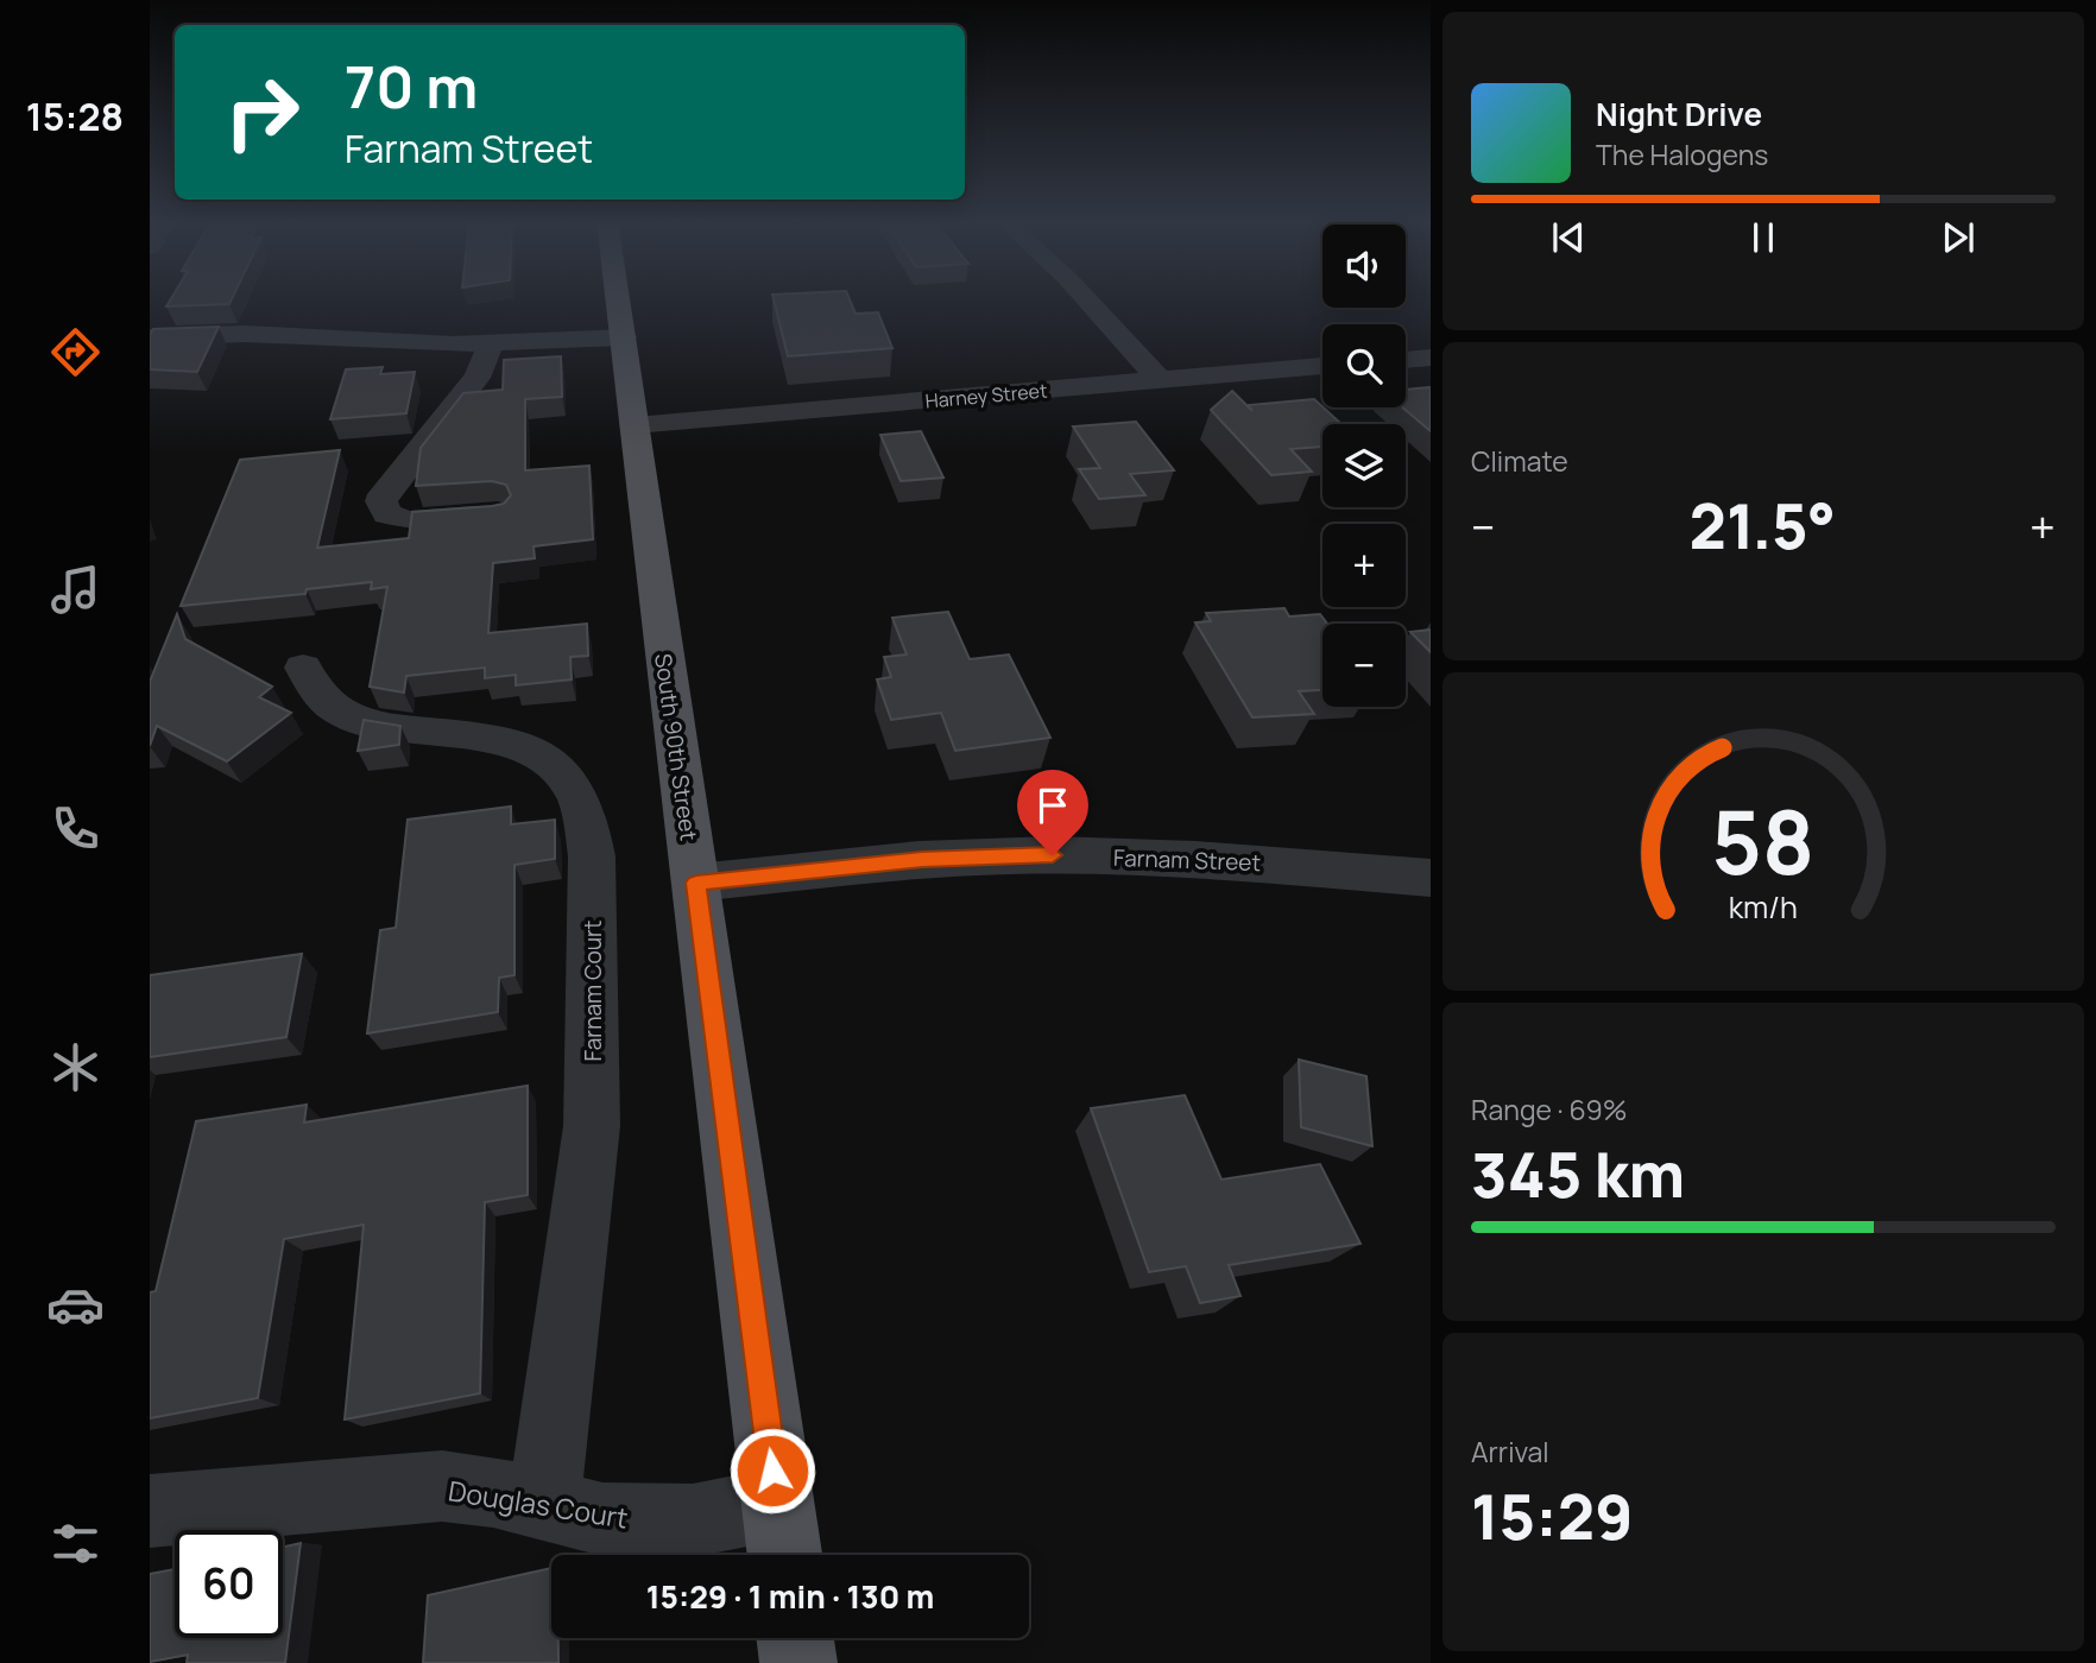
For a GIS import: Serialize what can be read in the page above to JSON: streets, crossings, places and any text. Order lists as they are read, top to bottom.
{
  "streets": {
    "main road": ["South 90th Street"],
    "street": [
      "Harney Street",
      "Farnam Street",
      "Farnam Court",
      "Douglas Court"
    ]
  },
  "crossings": [
    ["Harney Street", "South 90th Street"],
    ["South 90th Street", "Farnam Street"],
    ["South 90th Street", "Douglas Court"],
    ["Farnam Court", "Douglas Court"]
  ],
  "page": {
    "tabs": "15:28",
    "turn": ["70 m", "Farnam Street"],
    "song": ["Night Drive", "The Halogens"],
    "map_buttons": ["+", "−"],
    "tile": [
      "Climate",
      ["Range · 69%", "345 km"],
      ["Arrival", "15:29"]
    ],
    "heat": ["−", "21.5°", "+"],
    "limit": "60",
    "trip": "15:29 · 1 min · 130 m",
    "gauge": ["58", "km/h"]
  }
}
